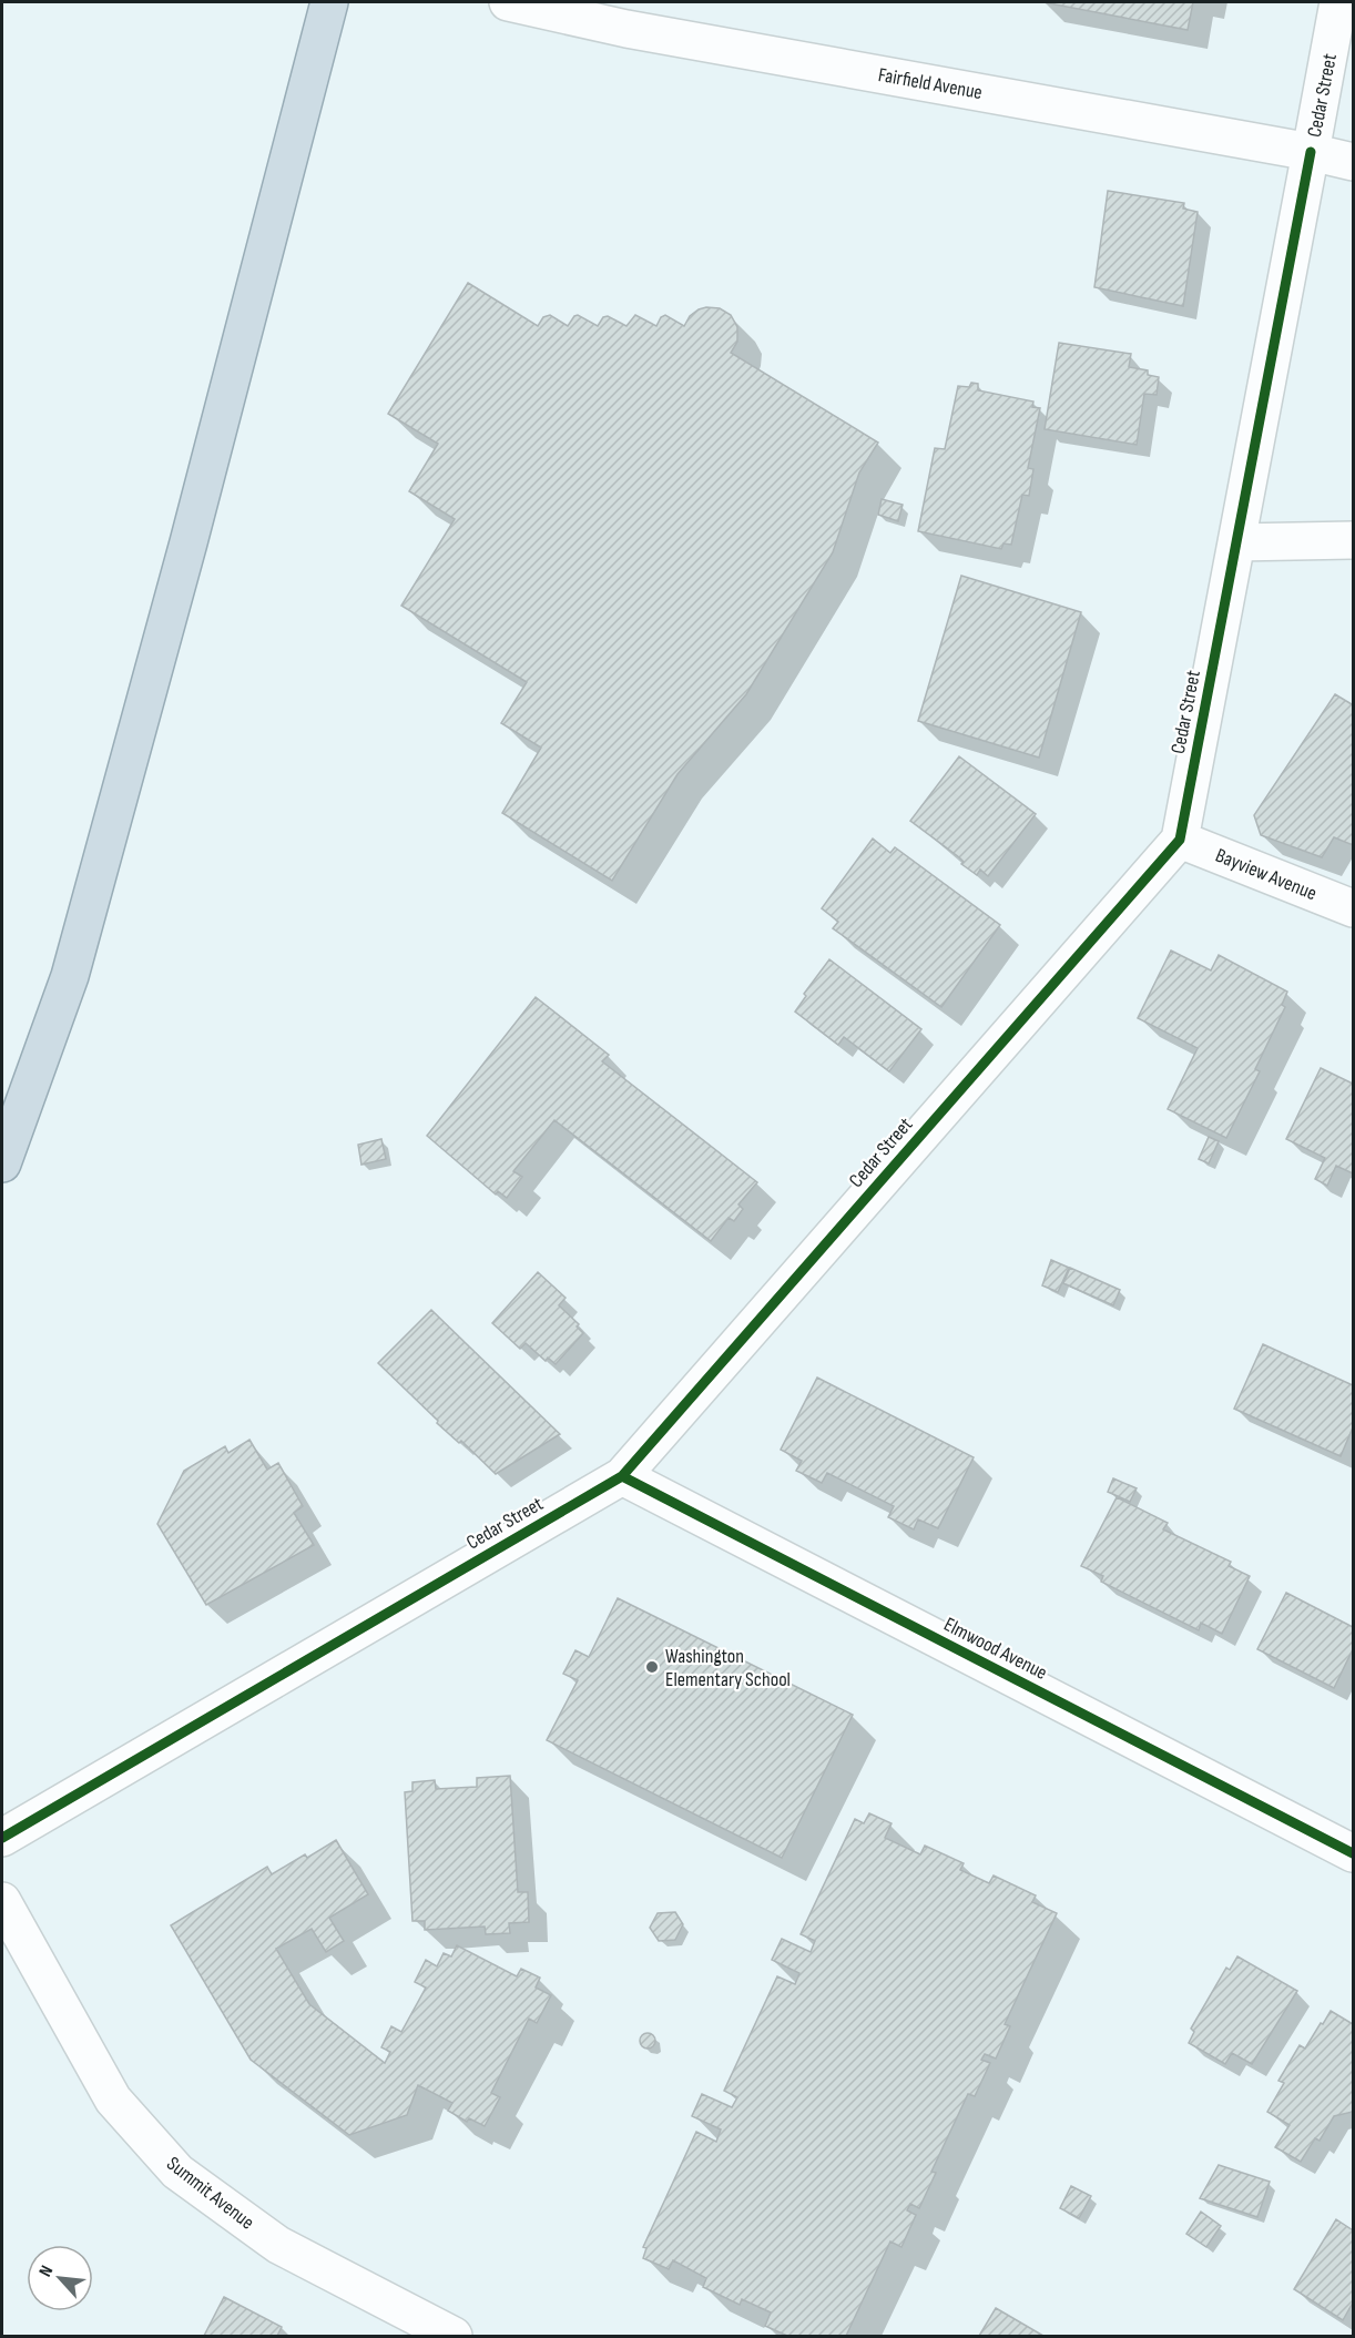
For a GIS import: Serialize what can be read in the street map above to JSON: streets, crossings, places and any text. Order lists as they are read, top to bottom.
{
  "streets": {
    "street": [
      "Fairfield Avenue",
      "Cedar Street",
      "Bayview Avenue",
      "Elmwood Avenue",
      "Summit Avenue"
    ]
  },
  "crossings": [
    ["Fairfield Avenue", "Cedar Street"],
    ["Cedar Street", "Bayview Avenue"],
    ["Cedar Street", "Elmwood Avenue"]
  ],
  "places": ["Washington Elementary School"],
  "north": "top left"
}
